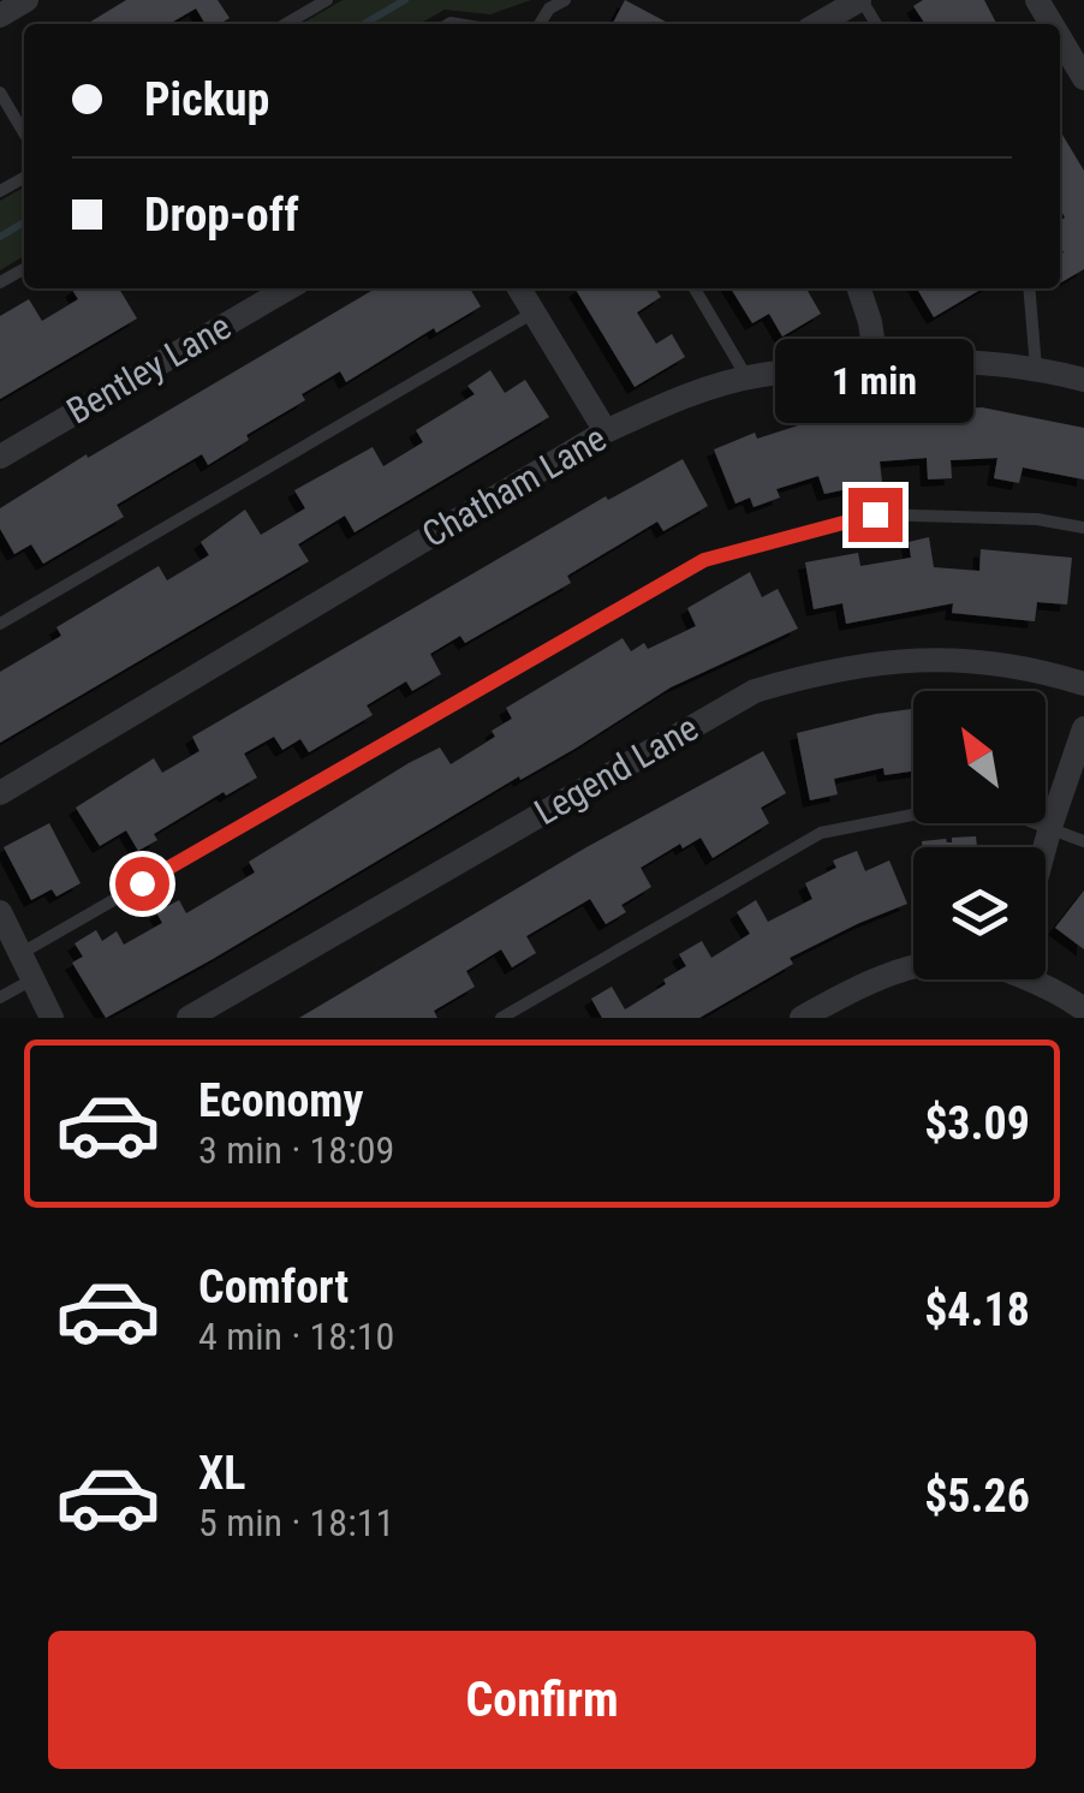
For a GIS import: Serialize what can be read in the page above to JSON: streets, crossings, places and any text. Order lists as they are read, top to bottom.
{
  "streets": {
    "street": ["Bentley Lane", "Chatham Lane", "Legend Lane"]
  },
  "north": "top left",
  "page": {
    "banner": ["Pickup", "Drop-off"],
    "bubble": "1 min",
    "list": [
      {
        "name": "Economy",
        "note": "3 min · 18:09",
        "value": "$3.09"
      },
      {
        "name": "Comfort",
        "note": "4 min · 18:10",
        "value": "$4.18"
      },
      {
        "name": "XL",
        "note": "5 min · 18:11",
        "value": "$5.26"
      }
    ],
    "buttons": "Confirm"
  }
}
